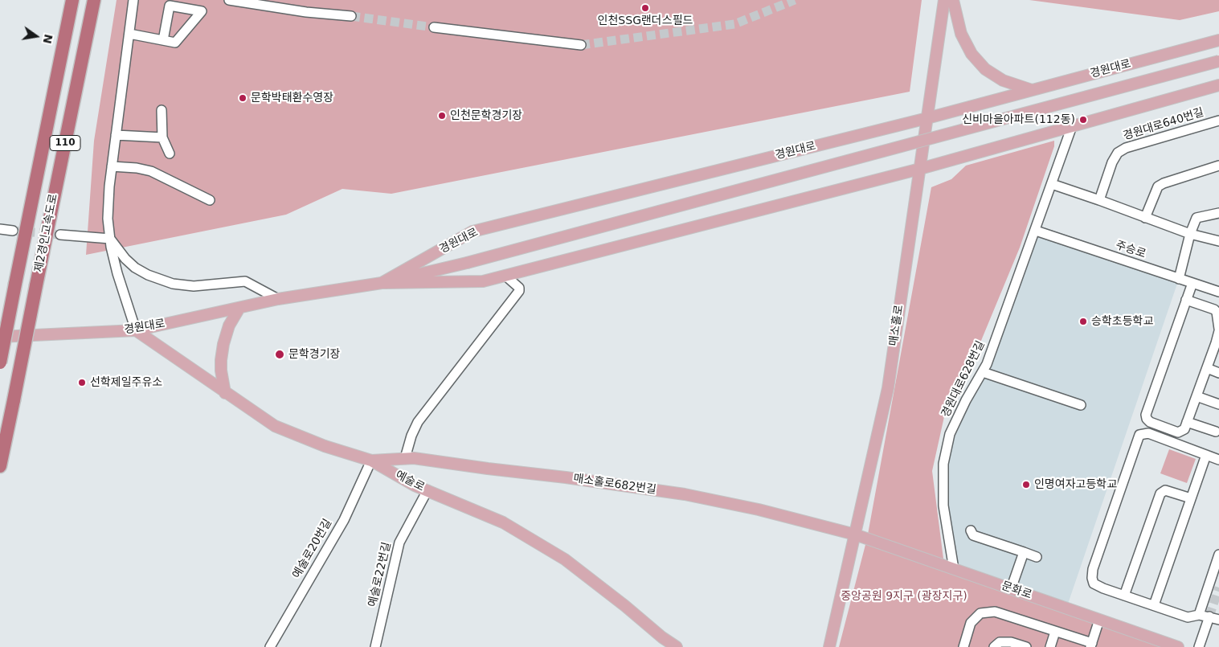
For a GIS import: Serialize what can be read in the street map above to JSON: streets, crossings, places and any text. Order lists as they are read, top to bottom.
{
  "streets": {
    "highway": ["110", "제2경인고속도로"],
    "main road": [
      "경원대로",
      "매소홀로",
      "예술로",
      "매소홀로682번길",
      "문화로"
    ],
    "street": [
      "경원대로640번길",
      "주승로",
      "경원대로628번길",
      "예술로20번길",
      "예술로22번길"
    ]
  },
  "crossings": [
    ["경원대로", "매소홀로"],
    ["경원대로", "경원대로628번길"],
    ["경원대로", "예술로"],
    ["주승로", "경원대로628번길"],
    ["매소홀로", "매소홀로682번길"],
    ["매소홀로", "문화로"],
    ["경원대로628번길", "문화로"],
    ["예술로", "매소홀로682번길"],
    ["예술로", "예술로20번길"],
    ["예술로", "예술로22번길"],
    ["매소홀로682번길", "예술로20번길"],
    ["매소홀로682번길", "문화로"]
  ],
  "parks": ["중앙공원 9지구 (광장지구)"],
  "places": [
    "인천SSG랜더스필드",
    "문학박태환수영장",
    "인천문학경기장",
    "신비마을아파트(112동)",
    "승학초등학교",
    "문학경기장",
    "선학제일주유소",
    "인명여자고등학교"
  ],
  "north": "right"
}
